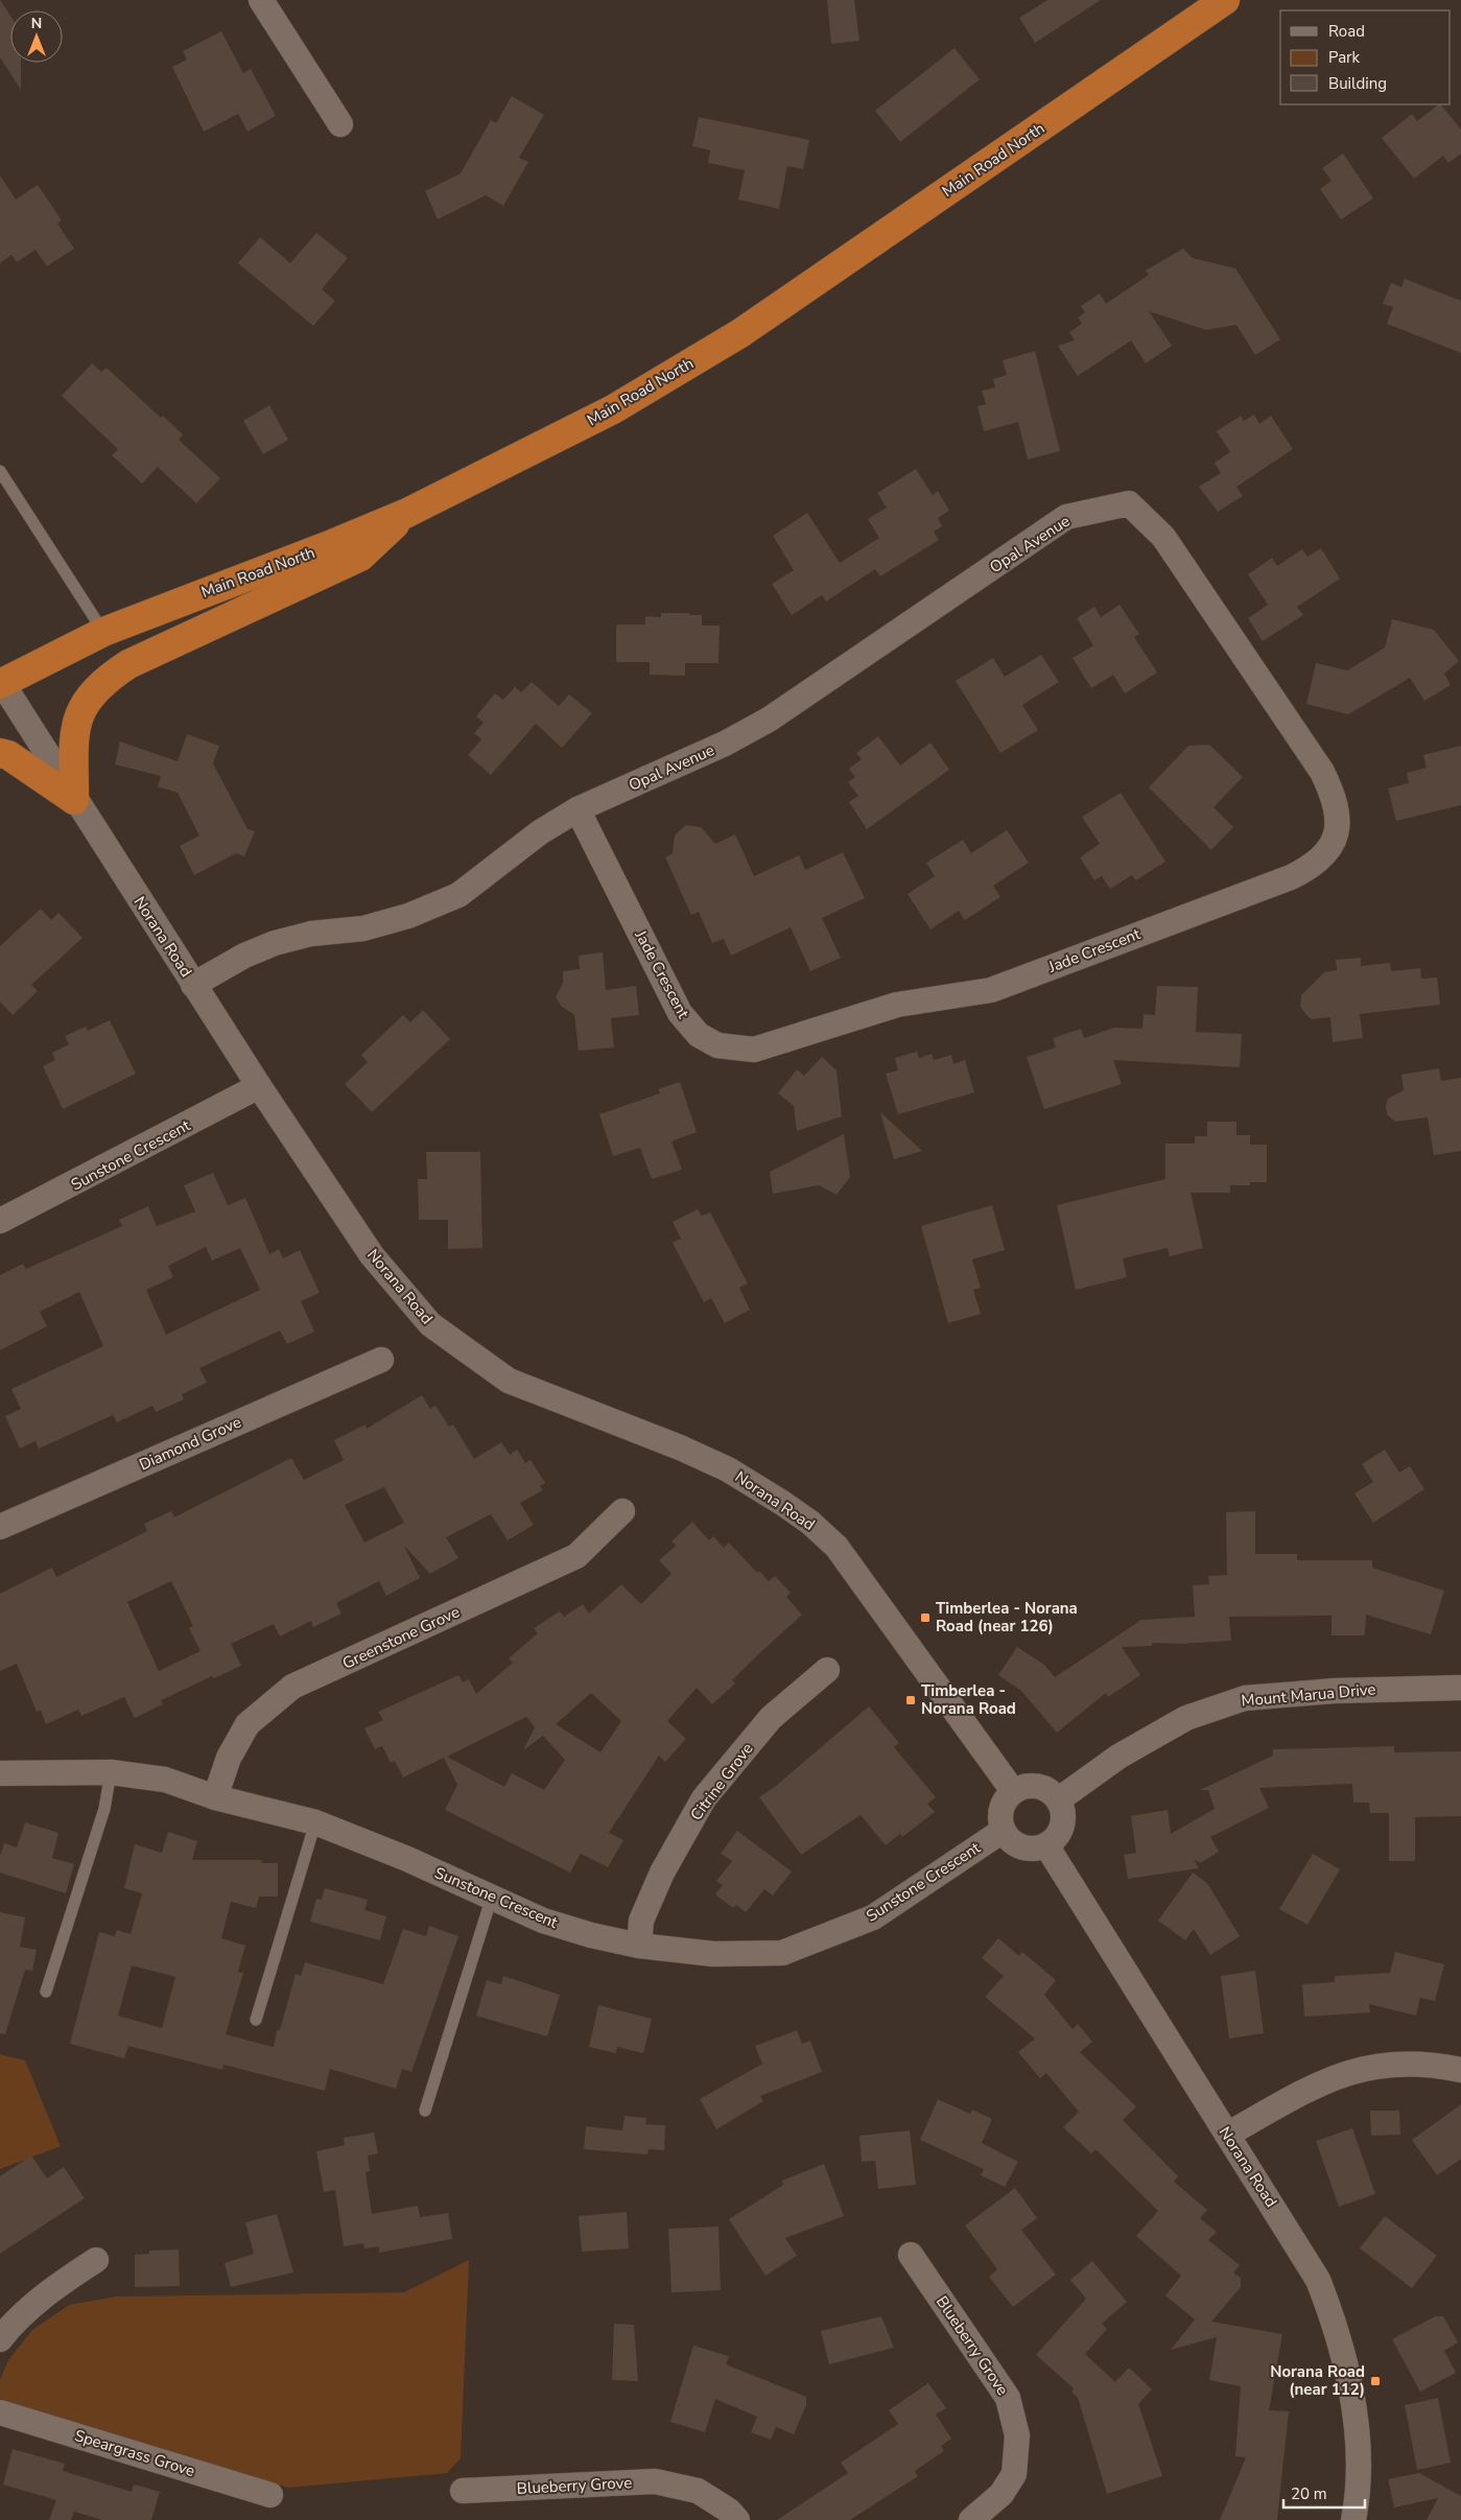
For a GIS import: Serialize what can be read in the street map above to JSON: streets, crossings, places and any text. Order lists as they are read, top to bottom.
{
  "streets": {
    "highway": ["Main Road North"],
    "street": [
      "Opal Avenue",
      "Norana Road",
      "Jade Crescent",
      "Sunstone Crescent",
      "Diamond Grove",
      "Greenstone Grove",
      "Mount Marua Drive",
      "Citrine Grove",
      "Blueberry Grove",
      "Speargrass Grove"
    ]
  },
  "crossings": [
    ["Main Road North", "Norana Road"],
    ["Opal Avenue", "Norana Road"],
    ["Opal Avenue", "Jade Crescent"],
    ["Norana Road", "Sunstone Crescent"],
    ["Norana Road", "Mount Marua Drive"],
    ["Sunstone Crescent", "Greenstone Grove"],
    ["Sunstone Crescent", "Mount Marua Drive"],
    ["Sunstone Crescent", "Citrine Grove"]
  ],
  "places": {
    "transit": ["Timberlea - Norana Road (near 126)", "Timberlea - Norana Road", "Norana Road (near 112)"]
  },
  "legend": ["Road", "Park", "Building"],
  "scale_bar": "20 m",
  "north": "top"
}
